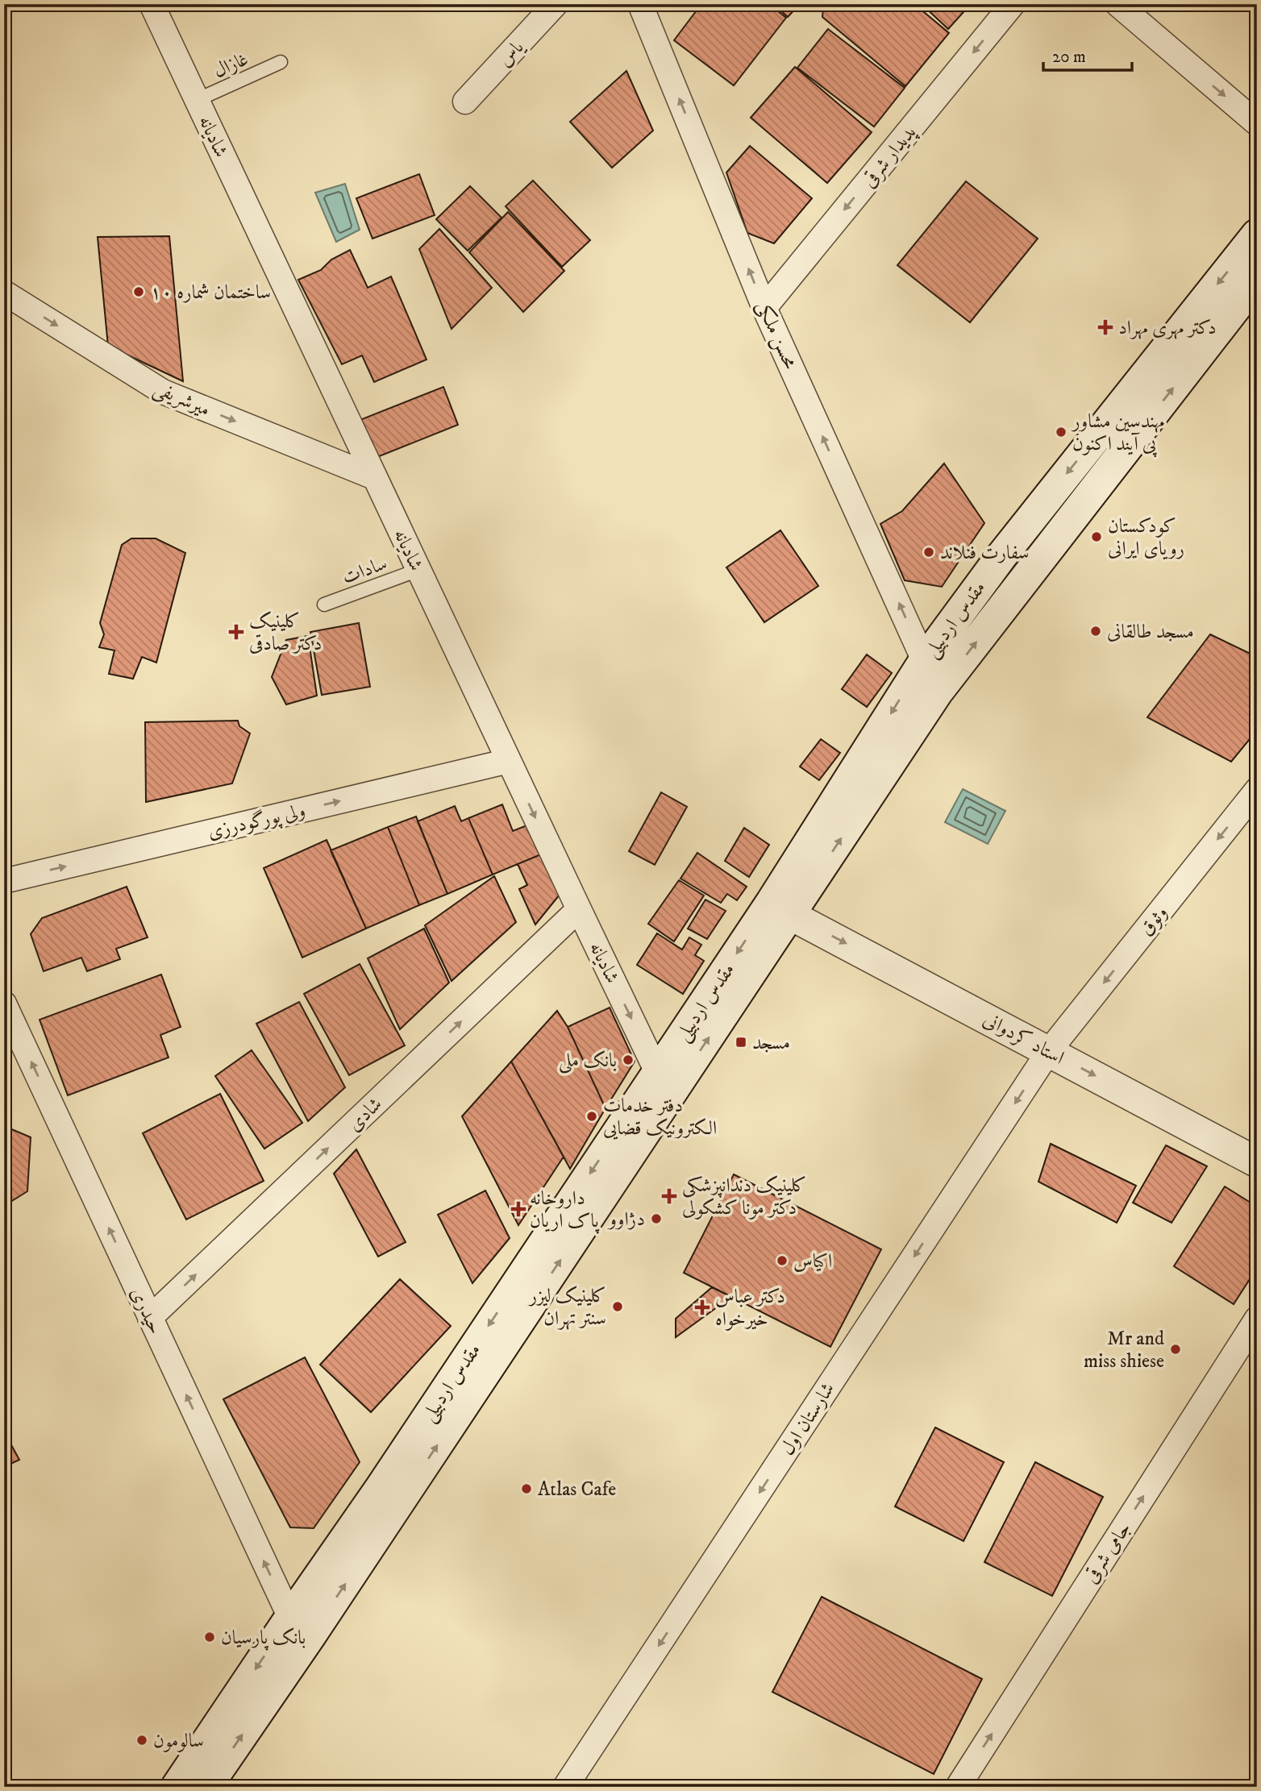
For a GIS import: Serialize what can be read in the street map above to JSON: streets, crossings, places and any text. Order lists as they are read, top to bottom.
{
  "streets": {
    "main road": ["مقدس اردبیلی"],
    "street": [
      "یاس",
      "شادیانه",
      "پدیدار شرقی",
      "محسن ملکی",
      "میرشریفی",
      "ولی پورگودرزی",
      "وثوق",
      "استاد کردوانی",
      "شادی",
      "حیدری",
      "شارستان اول",
      "جامی شرقی"
    ],
    "lane": ["غازال", "سادات"]
  },
  "crossings": [
    ["غازال", "شادیانه"],
    ["شادیانه", "میرشریفی"],
    ["شادیانه", "سادات"],
    ["شادیانه", "مقدس اردبیلی"],
    ["شادیانه", "ولی پورگودرزی"],
    ["شادیانه", "شادی"],
    ["پدیدار شرقی", "محسن ملکی"],
    ["محسن ملکی", "مقدس اردبیلی"],
    ["مقدس اردبیلی", "استاد کردوانی"],
    ["مقدس اردبیلی", "حیدری"],
    ["وثوق", "استاد کردوانی"],
    ["وثوق", "شارستان اول"],
    ["استاد کردوانی", "شارستان اول"],
    ["شادی", "حیدری"]
  ],
  "one_way": [
    "پدیدار شرقی",
    "محسن ملکی",
    "میرشریفی",
    "ولی پورگودرزی",
    "وثوق",
    "استاد کردوانی",
    "شادی",
    "حیدری",
    "شارستان اول",
    "جامی شرقی"
  ],
  "places": {
    "other": [
      "ساختمان شماره ۱۰",
      "مهندسین مشاور پی آیند اکنون",
      "کودکستان رویای ایرانی",
      "سفارت فنلاند",
      "مسجد طالقانی",
      "بانک ملی",
      "دفتر خدمات الکترونیک قضایی",
      "دژاوو",
      "اکیاس",
      "کلینیک لیزر سنتر تهران",
      "Mr and miss shiese",
      "Atlas Cafe",
      "بانک پارسیان",
      "سالومون"
    ],
    "health": [
      "دکتر مهری مهراد",
      "کلینیک دکتر صادقی",
      "کلینیک دندانپزشکی دکتر مونا کشکولی",
      "داروخانه پاک اریان",
      "دکتر عباس خیرخواه"
    ],
    "transit": ["مسجد"]
  },
  "scale_bar": "20 m"
}
